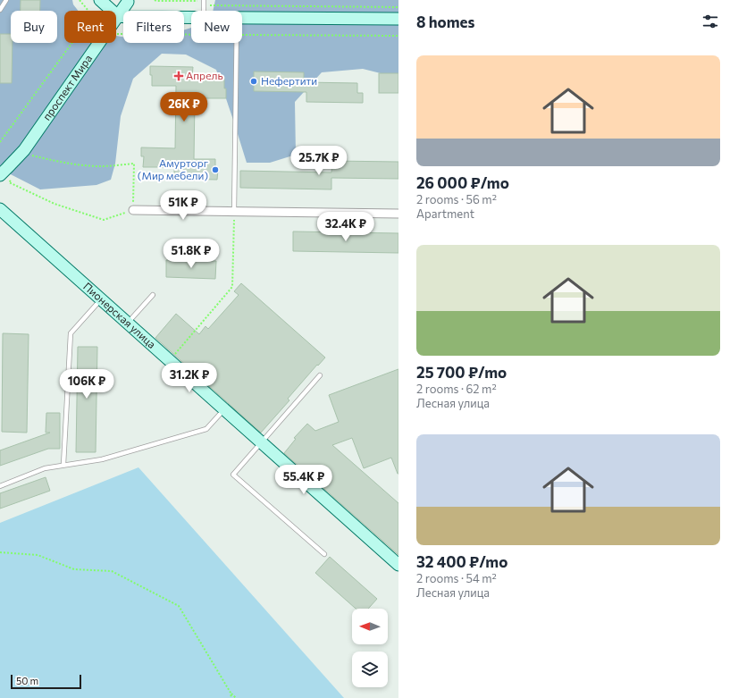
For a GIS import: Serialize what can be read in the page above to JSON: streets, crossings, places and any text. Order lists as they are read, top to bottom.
{
  "streets": {
    "street": ["проспект Мира", "Пионерская улица"]
  },
  "places": {
    "health": ["Апрель"],
    "other": ["Нефертити", "Амурторг (Мир мебели)"]
  },
  "scale_bar": "50 m",
  "north": "left",
  "page": {
    "heading": "8 homes",
    "chip": [
      "Buy",
      "Rent",
      "Filters",
      "New"
    ],
    "list": [
      {
        "name": "26 000 ₽/mo",
        "note": "2 rooms · 56 m² · Apartment"
      },
      {
        "name": "25 700 ₽/mo",
        "note": "2 rooms · 62 m² · Лесная улица"
      },
      {
        "name": "32 400 ₽/mo",
        "note": "2 rooms · 54 m² · Лесная улица"
      }
    ],
    "price": [
      "26K ₽",
      "25.7K ₽",
      "51K ₽",
      "32.4K ₽",
      "51.8K ₽",
      "31.2K ₽",
      "106K ₽",
      "55.4K ₽"
    ],
    "scale": "50 m"
  }
}
